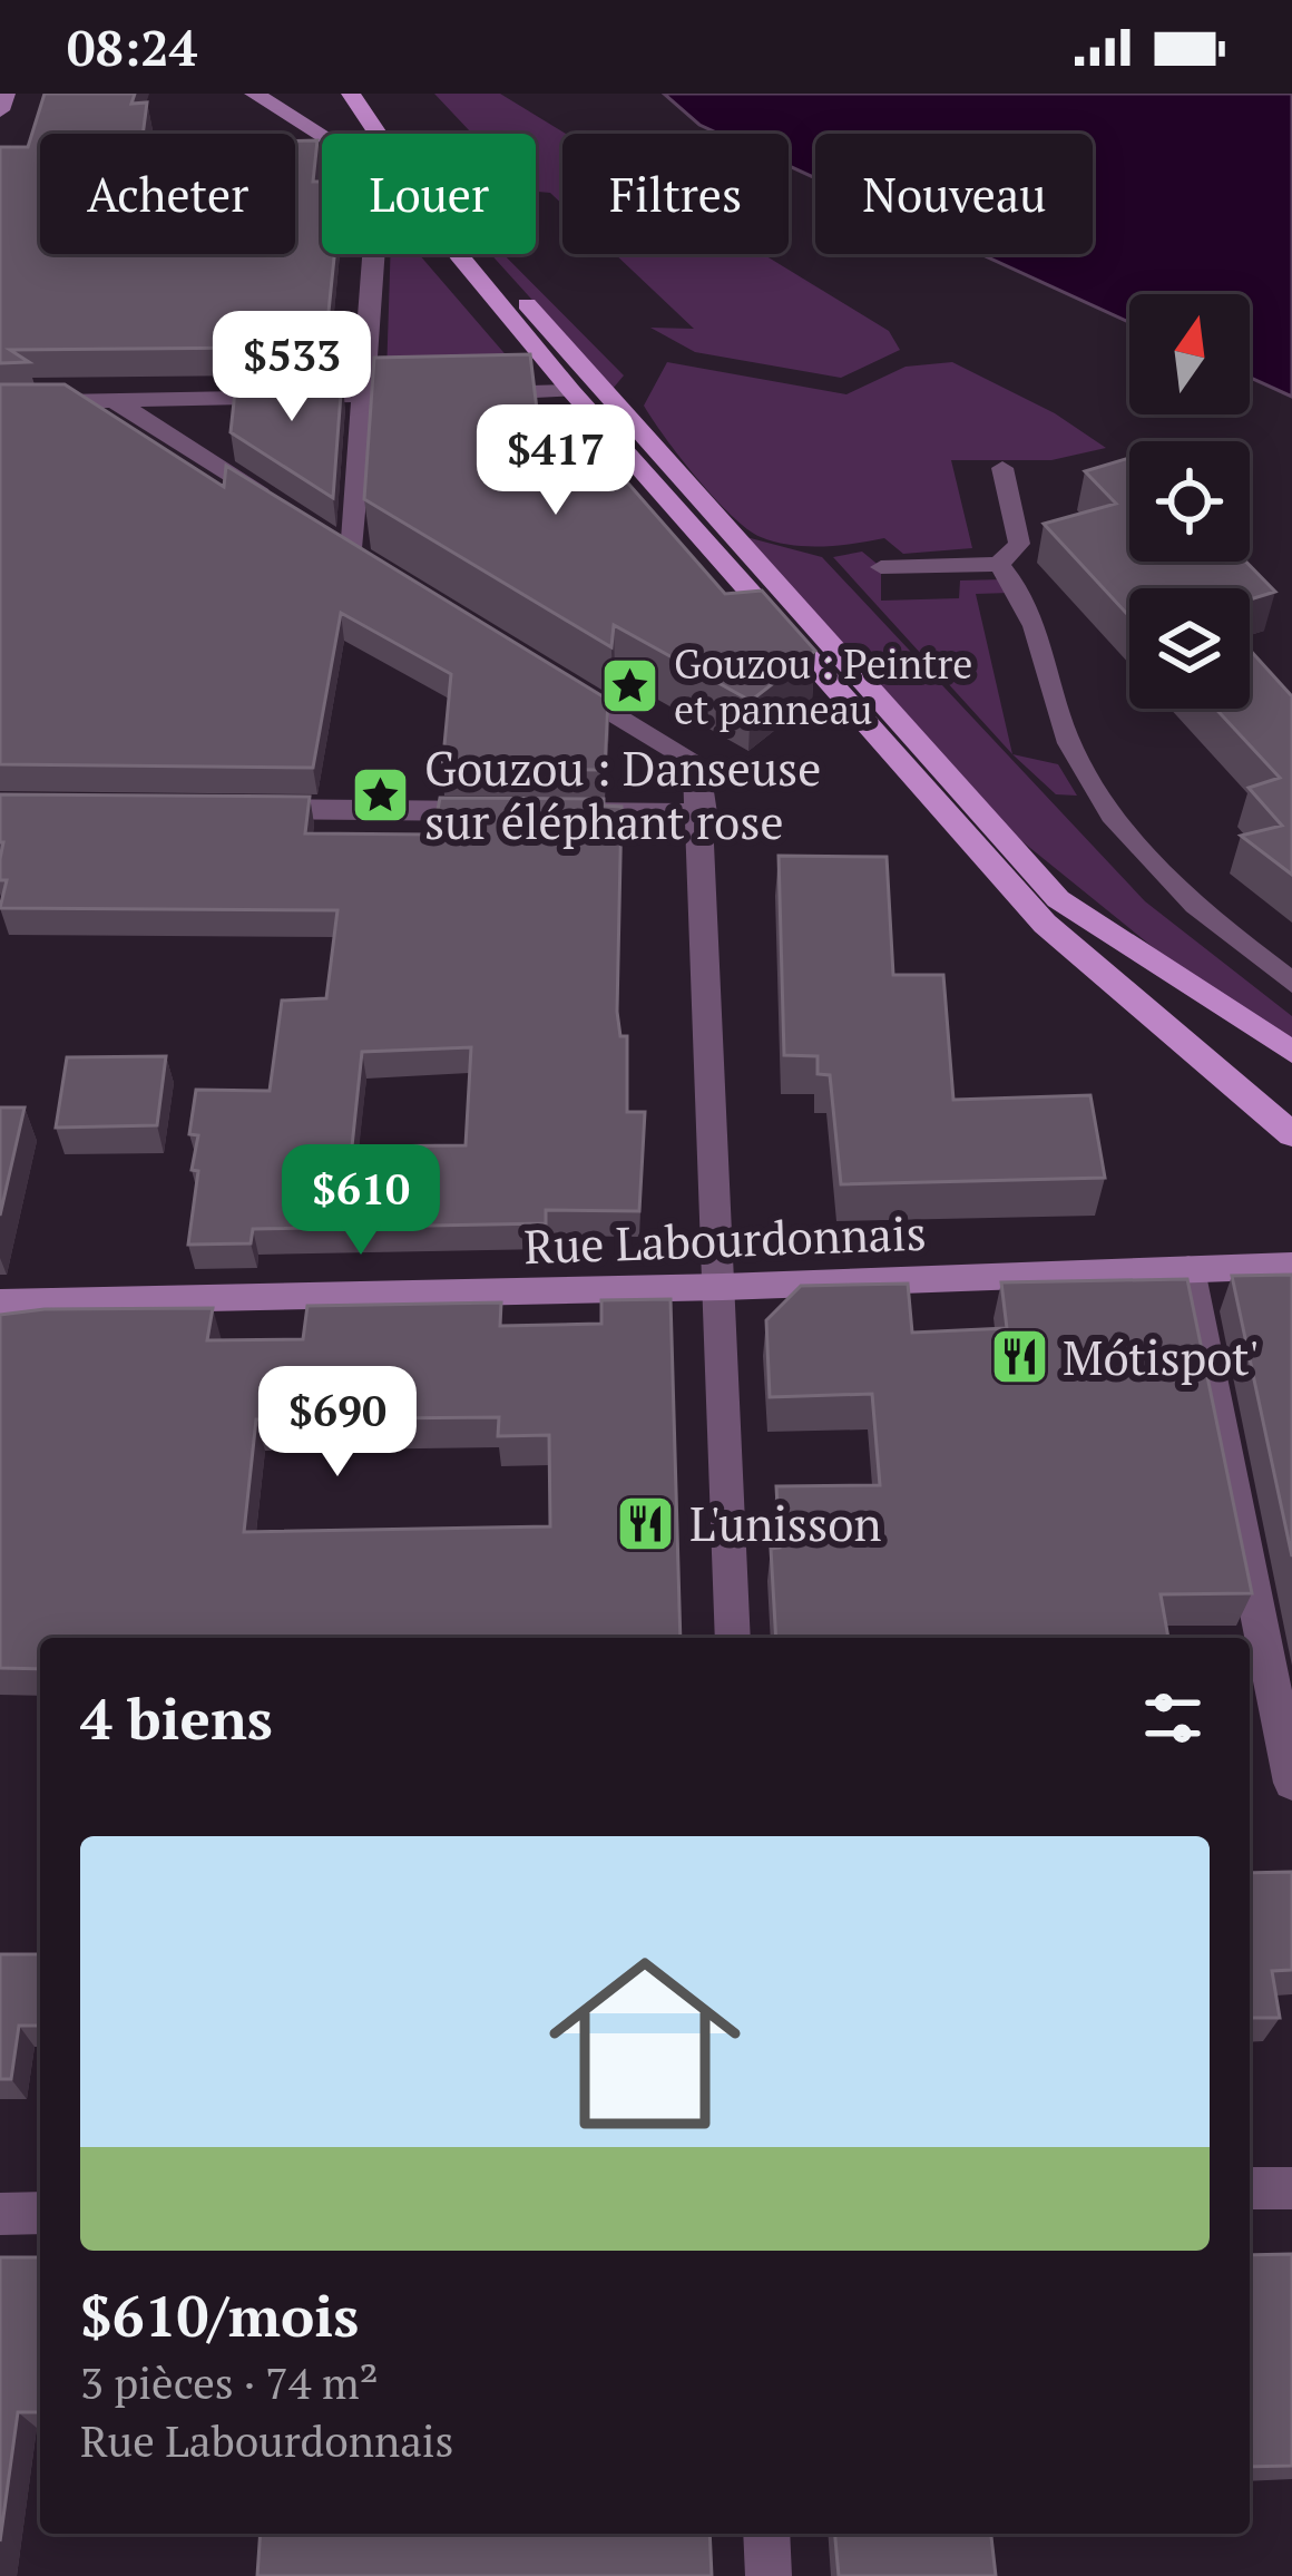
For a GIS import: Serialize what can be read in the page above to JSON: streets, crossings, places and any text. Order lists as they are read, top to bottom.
{
  "streets": {
    "street": ["Rue Labourdonnais"]
  },
  "places": {
    "place": ["Gouzou : Peintre et panneau", "Gouzou : Danseuse sur éléphant rose"],
    "restaurant": ["Mótispot'", "L'unisson"]
  },
  "north": "top",
  "page": {
    "status": "08:24",
    "chip": [
      "Acheter",
      "Louer",
      "Filtres",
      "Nouveau"
    ],
    "price": [
      "$533",
      "$417",
      "$610",
      "$690"
    ],
    "heading": "4 biens",
    "list": [
      {
        "name": "$610/mois",
        "note": "3 pièces · 74 m² · Rue Labourdonnais"
      }
    ]
  }
}
